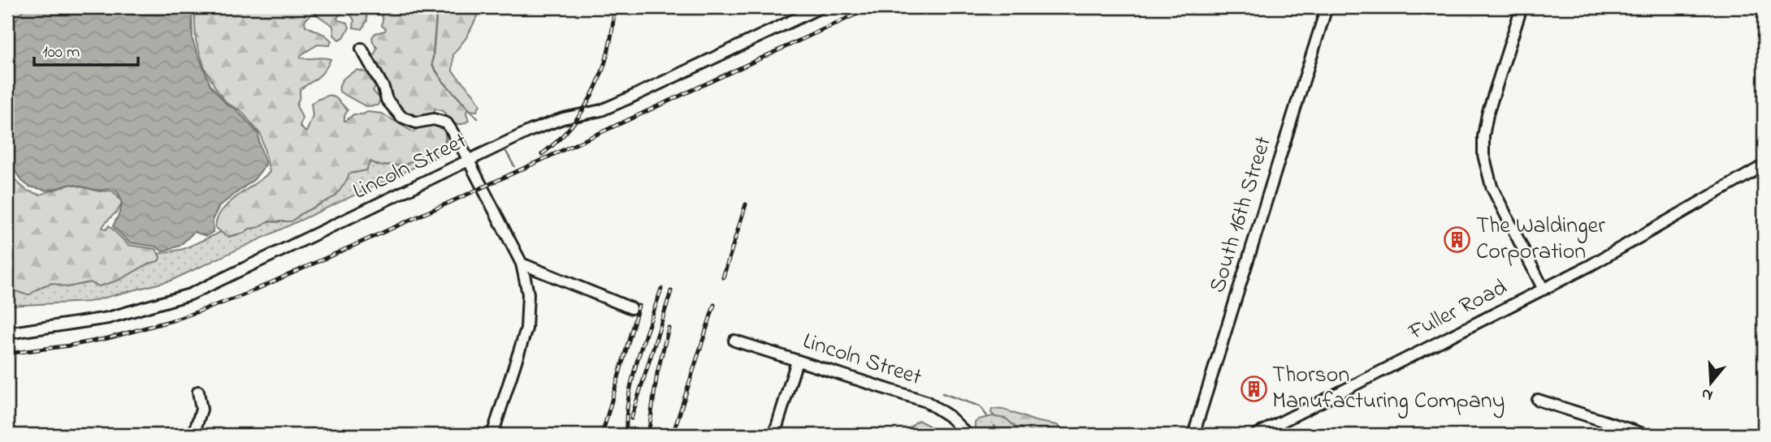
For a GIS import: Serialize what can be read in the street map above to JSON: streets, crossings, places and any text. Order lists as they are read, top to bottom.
{
  "streets": {
    "street": ["Lincoln Street", "South 16th Street", "Fuller Road"]
  },
  "places": {
    "building": ["The Waldinger Corporation", "Thorson Manufacturing Company"]
  },
  "scale_bar": "100 m",
  "north": "bottom"
}
